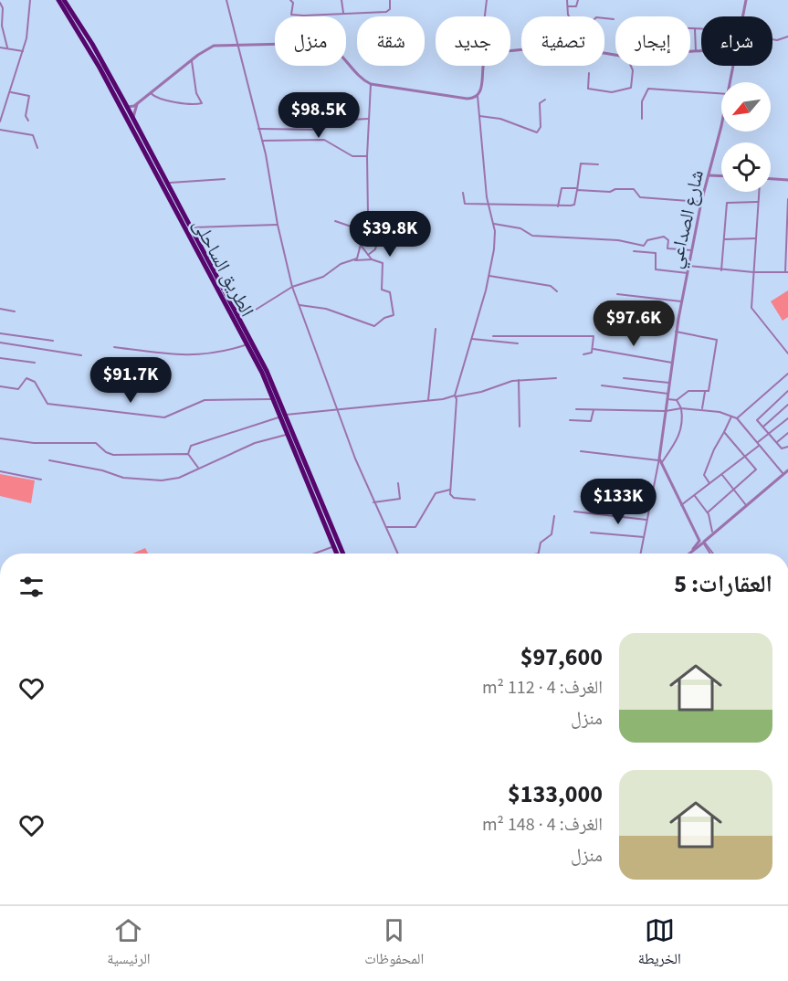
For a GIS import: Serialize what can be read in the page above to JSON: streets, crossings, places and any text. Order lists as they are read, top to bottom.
{
  "streets": {
    "highway": ["الطريق الساحلى"],
    "street": ["شارع الصداعي"]
  },
  "north": "bottom left",
  "page": {
    "chip": [
      "شراء",
      "إيجار",
      "تصفية",
      "جديد",
      "شقة",
      "منزل"
    ],
    "price": [
      "$98.5K",
      "$39.8K",
      "$97.6K",
      "$91.7K",
      "$133K"
    ],
    "heading": "العقارات: 5",
    "list": [
      {
        "name": "$97,600",
        "note": "الغرف: 4 · 112 m² · منزل"
      },
      {
        "name": "$133,000",
        "note": "الغرف: 4 · 148 m² · منزل"
      }
    ],
    "tabs": ["الخريطة", "المحفوظات", "الرئيسية"]
  }
}
